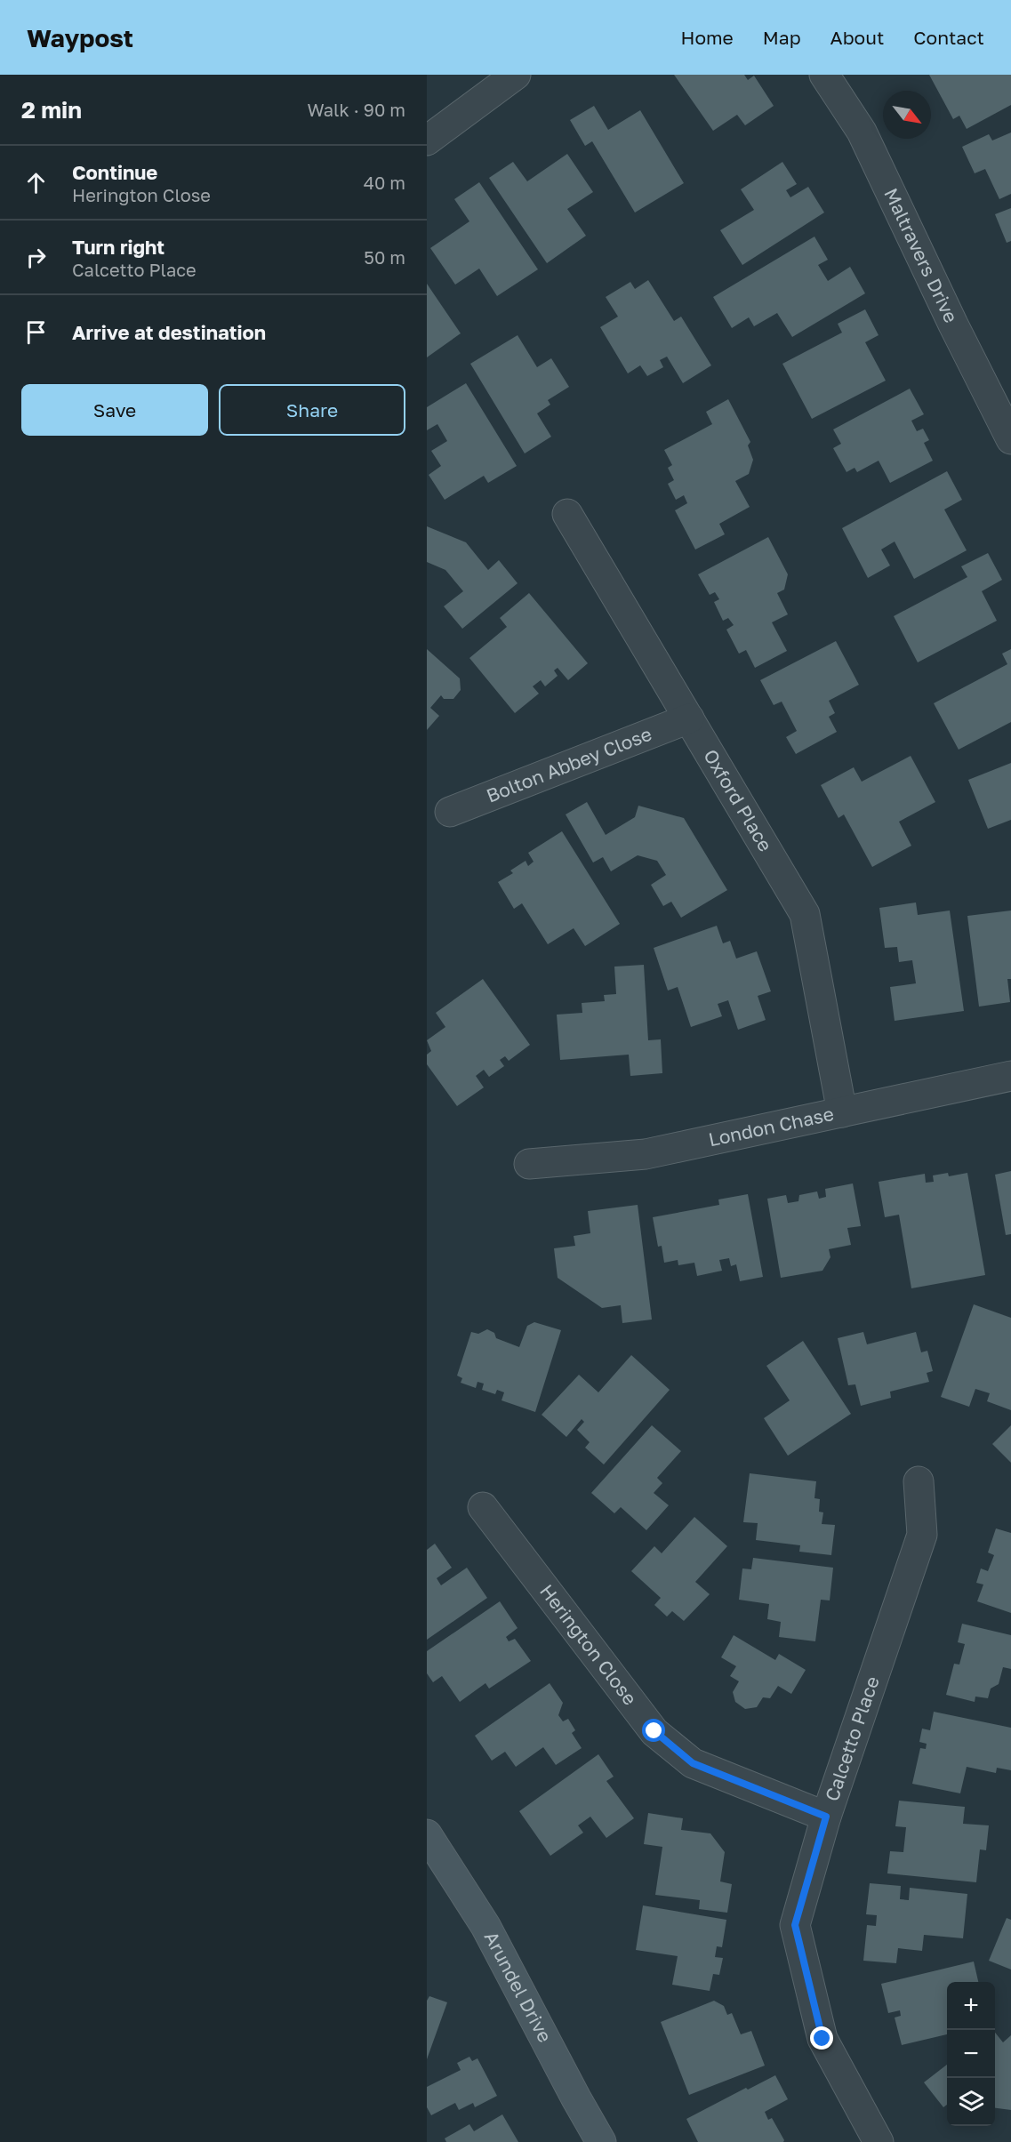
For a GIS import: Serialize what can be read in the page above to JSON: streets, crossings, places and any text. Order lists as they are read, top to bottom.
{
  "streets": {
    "main road": ["Arundel Drive"],
    "street": [
      "Maltravers Drive",
      "Bolton Abbey Close",
      "Oxford Place",
      "London Chase",
      "Herington Close",
      "Calcetto Place"
    ]
  },
  "crossings": [
    ["Bolton Abbey Close", "Oxford Place"],
    ["Oxford Place", "London Chase"],
    ["Herington Close", "Calcetto Place"]
  ],
  "north": "bottom right",
  "page": {
    "header": "Waypost",
    "nav": [
      "Home",
      "Map",
      "About",
      "Contact"
    ],
    "heading": ["2 min", "Walk · 90 m"],
    "list": [
      ["Continue", "Herington Close", "40 m"],
      ["Turn right", "Calcetto Place", "50 m"],
      "Arrive at destination"
    ],
    "buttons": ["Save", "Share"],
    "map_buttons": ["+", "−"]
  }
}
